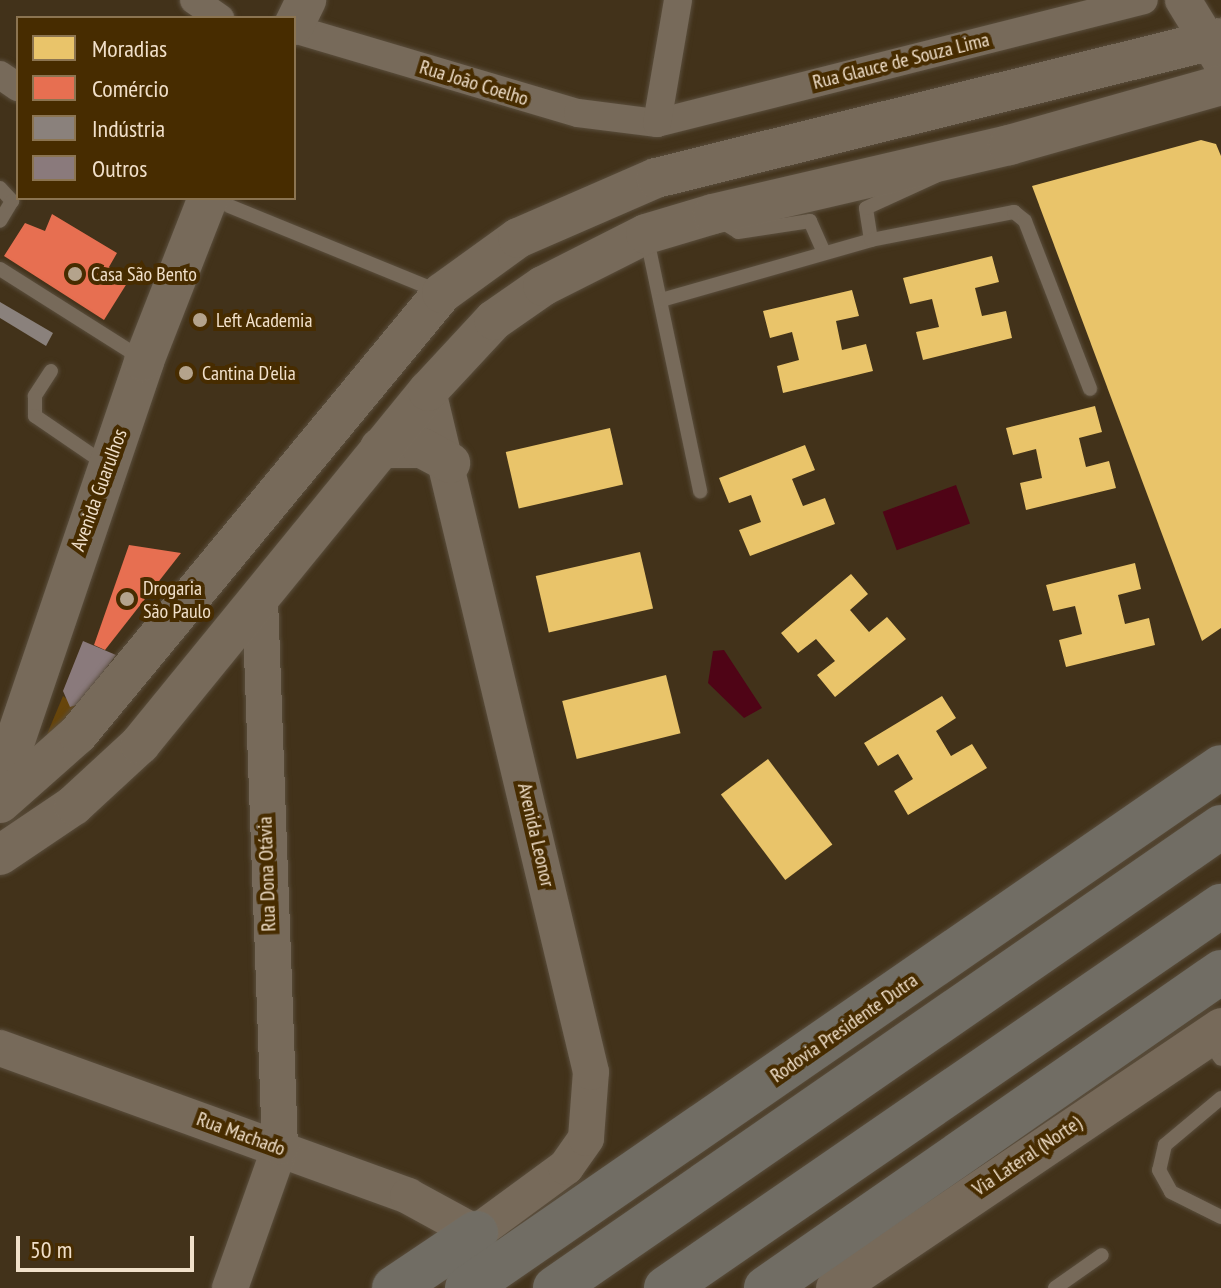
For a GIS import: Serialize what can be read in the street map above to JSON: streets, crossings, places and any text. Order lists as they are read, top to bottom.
{
  "streets": {
    "highway": ["Rodovia Presidente Dutra"],
    "main road": ["Avenida Guarulhos", "Via Lateral (Norte)"],
    "street": [
      "Rua Glauce de Souza Lima",
      "Rua João Coelho",
      "Avenida Leonor",
      "Rua Dona Otávia",
      "Rua Machado"
    ]
  },
  "crossings": [
    ["Rua Glauce de Souza Lima", "Rua João Coelho"],
    ["Avenida Leonor", "Rua Machado"],
    ["Rua Dona Otávia", "Rua Machado"]
  ],
  "places": [
    "Casa São Bento",
    "Left Academia",
    "Cantina D'elia",
    "Drogaria São Paulo"
  ],
  "legend": [
    "Moradias",
    "Comércio",
    "Indústria",
    "Outros"
  ],
  "scale_bar": "50 m"
}
